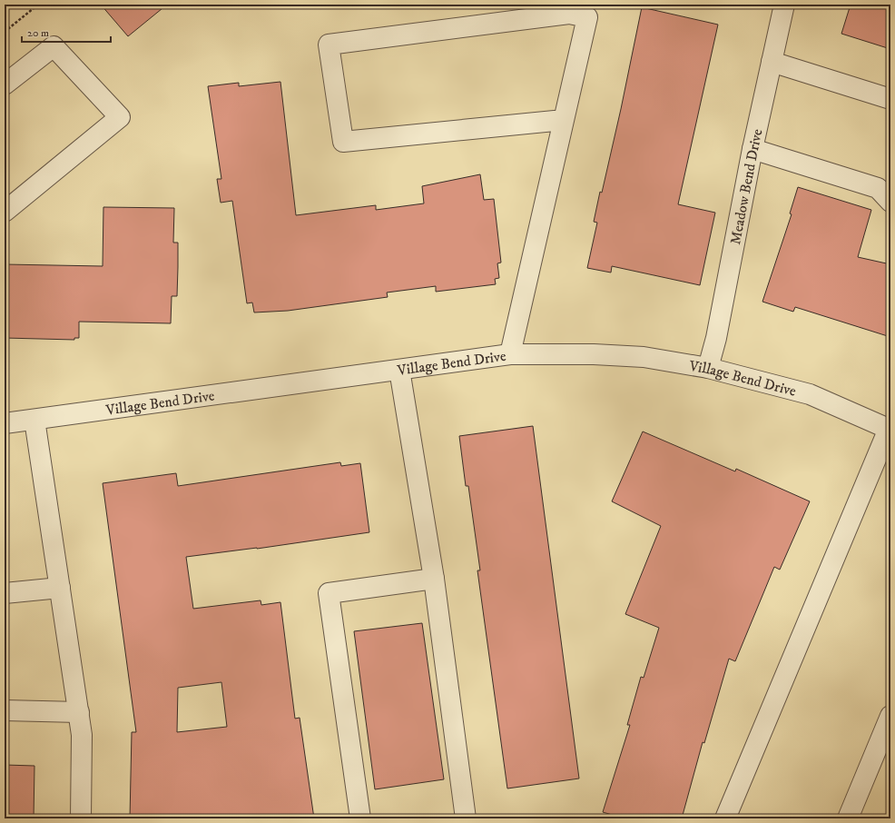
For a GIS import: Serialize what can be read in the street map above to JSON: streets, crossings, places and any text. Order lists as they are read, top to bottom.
{
  "streets": {
    "street": ["Meadow Bend Drive", "Village Bend Drive"]
  },
  "crossings": [
    ["Meadow Bend Drive", "Village Bend Drive"]
  ],
  "scale_bar": "20 m"
}
